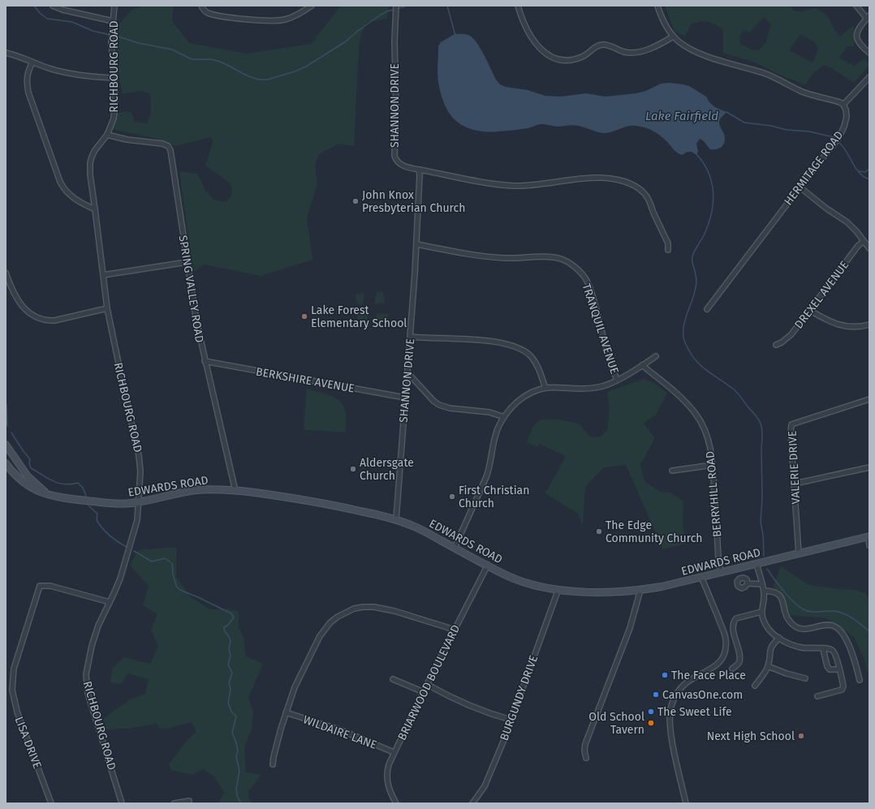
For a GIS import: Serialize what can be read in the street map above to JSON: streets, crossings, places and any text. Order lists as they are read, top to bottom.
{
  "streets": {
    "street": [
      "RICHBOURG ROAD",
      "SHANNON DRIVE",
      "HERMITAGE ROAD",
      "SPRING VALLEY ROAD",
      "DREXEL AVENUE",
      "TRANQUIL AVENUE",
      "BERKSHIRE AVENUE",
      "VALERIE DRIVE",
      "EDWARDS ROAD",
      "BERRYHILL ROAD",
      "BRIARWOOD BOULEVARD",
      "BURGUNDY DRIVE",
      "WILDAIRE LANE",
      "LISA DRIVE"
    ]
  },
  "crossings": [
    ["RICHBOURG ROAD", "SPRING VALLEY ROAD"],
    ["RICHBOURG ROAD", "EDWARDS ROAD"],
    ["RICHBOURG ROAD", "LISA DRIVE"],
    ["SHANNON DRIVE", "TRANQUIL AVENUE"],
    ["SHANNON DRIVE", "BERKSHIRE AVENUE"],
    ["SHANNON DRIVE", "EDWARDS ROAD"],
    ["SPRING VALLEY ROAD", "BERKSHIRE AVENUE"],
    ["SPRING VALLEY ROAD", "EDWARDS ROAD"],
    ["VALERIE DRIVE", "EDWARDS ROAD"],
    ["EDWARDS ROAD", "BERRYHILL ROAD"],
    ["EDWARDS ROAD", "BRIARWOOD BOULEVARD"],
    ["EDWARDS ROAD", "BURGUNDY DRIVE"],
    ["BRIARWOOD BOULEVARD", "WILDAIRE LANE"]
  ],
  "water": ["Lake Fairfield"],
  "places": [
    "John Knox Presbyterian Church",
    "Lake Forest Elementary School",
    "Aldersgate Church",
    "First Christian Church",
    "The Edge Community Church",
    "The Face Place",
    "CanvasOne.com",
    "The Sweet Life",
    "Old School Tavern",
    "Next High School"
  ]
}
